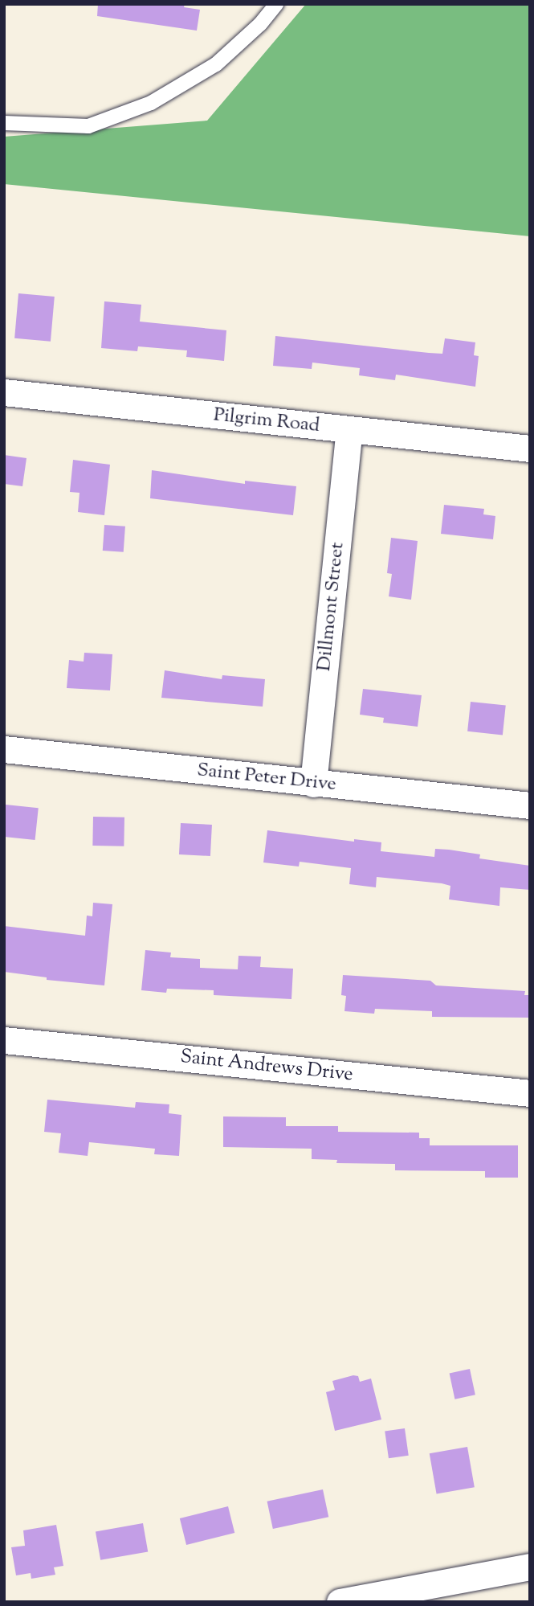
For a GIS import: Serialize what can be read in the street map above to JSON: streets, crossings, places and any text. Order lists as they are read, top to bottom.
{
  "streets": {
    "street": [
      "Pilgrim Road",
      "Dillmont Street",
      "Saint Peter Drive",
      "Saint Andrews Drive"
    ]
  },
  "crossings": [
    ["Pilgrim Road", "Dillmont Street"],
    ["Dillmont Street", "Saint Peter Drive"]
  ]
}
